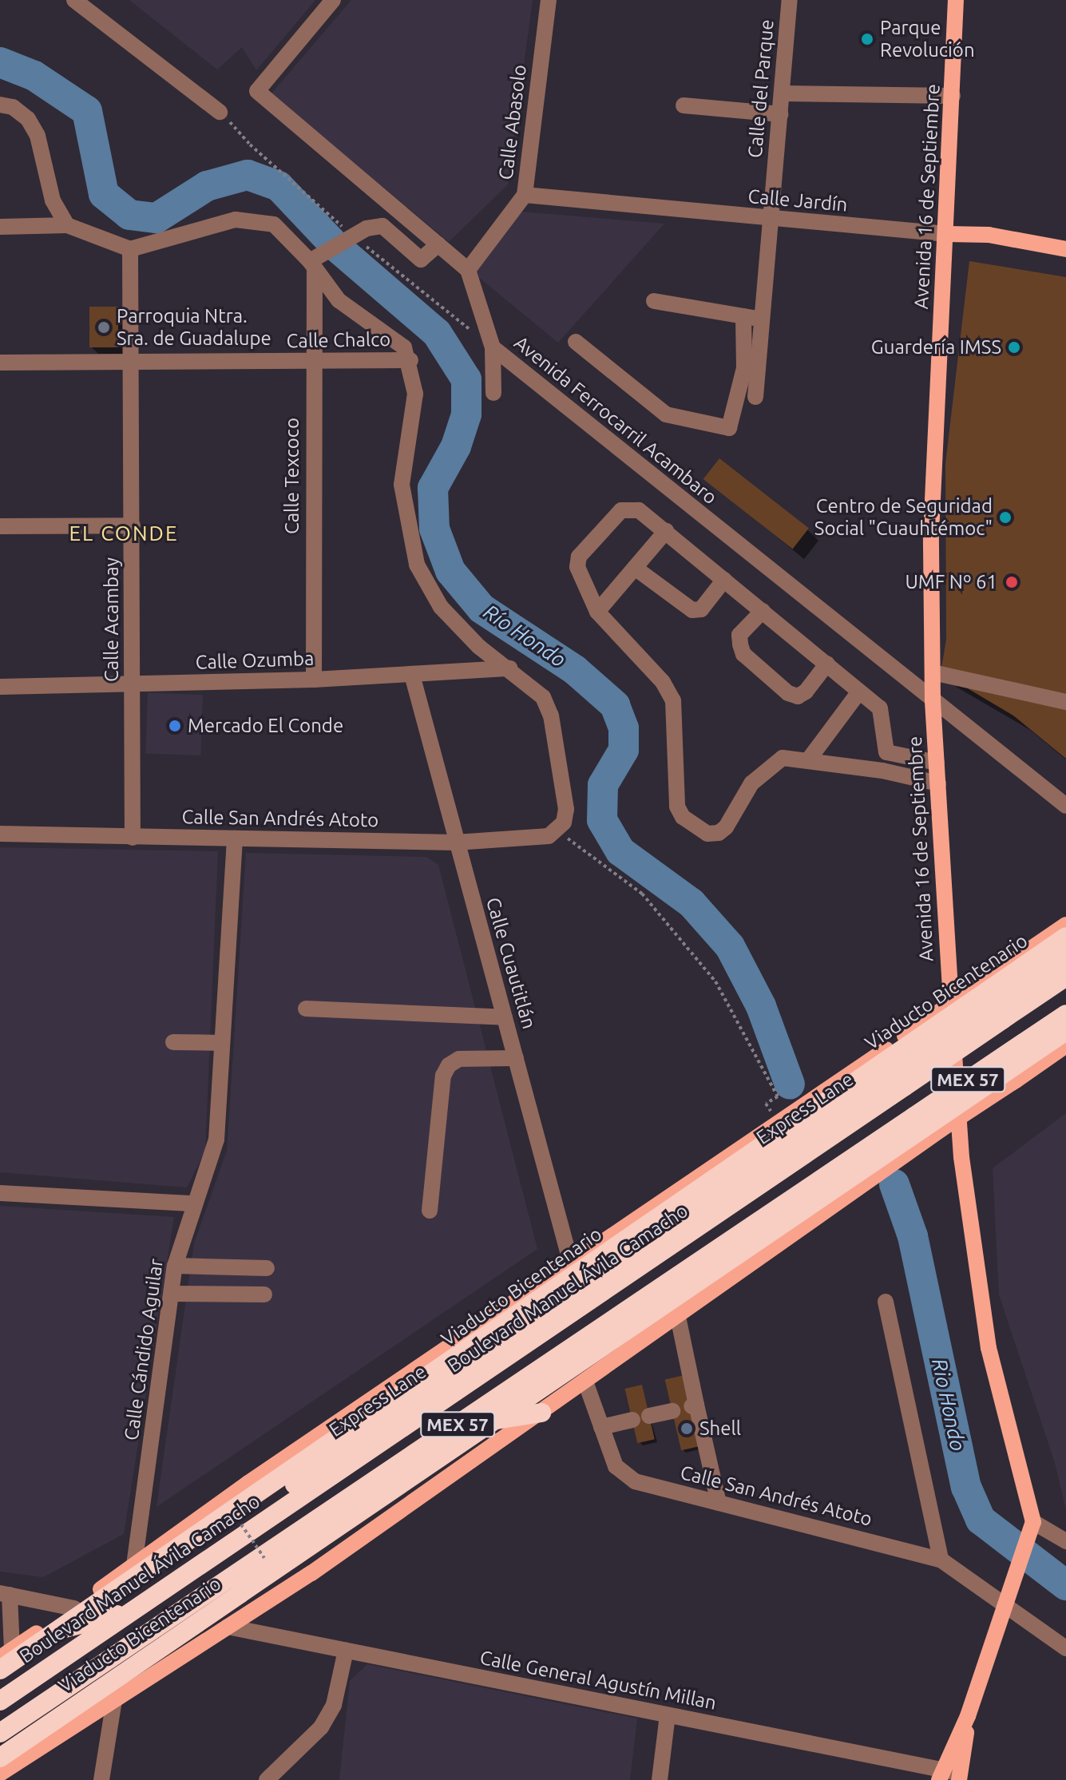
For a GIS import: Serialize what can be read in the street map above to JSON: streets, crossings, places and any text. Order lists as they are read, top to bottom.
{
  "streets": {
    "highway": [
      "Viaducto Bicentenario",
      "MEX 57",
      "Express Lane",
      "Boulevard Manuel Ávila Camacho"
    ],
    "main road": ["Avenida 16 de Septiembre", "Calle Jardín"],
    "street": [
      "Calle del Parque",
      "Calle Abasolo",
      "Calle Chalco",
      "Avenida Ferrocarril Acambaro",
      "Calle Texcoco",
      "Calle Acambay",
      "Calle Ozumba",
      "Calle San Andrés Atoto",
      "Calle Cuautitlán",
      "Calle Cándido Aguilar",
      "Calle General Agustín Millan"
    ]
  },
  "crossings": [
    ["Calle del Parque", "Calle Jardín"],
    ["Calle Abasolo", "Calle Jardín"],
    ["Calle Abasolo", "Avenida Ferrocarril Acambaro"],
    ["Avenida 16 de Septiembre", "Calle Jardín"],
    ["Avenida 16 de Septiembre", "Avenida Ferrocarril Acambaro"],
    ["Calle Chalco", "Calle Texcoco"],
    ["Calle Chalco", "Calle Acambay"],
    ["Calle Texcoco", "Calle Ozumba"],
    ["Calle Acambay", "Calle Ozumba"],
    ["Calle Acambay", "Calle San Andrés Atoto"],
    ["Calle Ozumba", "Calle Cuautitlán"],
    ["Calle San Andrés Atoto", "Calle Cuautitlán"],
    ["Calle San Andrés Atoto", "Calle Cándido Aguilar"]
  ],
  "districts": ["EL CONDE"],
  "water": ["Río Hondo", "Rio Hondo"],
  "places": [
    "Parque Revolución",
    "Parroquia Ntra. Sra. de Guadalupe",
    "Guardería IMSS",
    "Centro de Seguridad Social \"Cuauhtémoc\"",
    "UMF Nº 61",
    "Mercado El Conde",
    "Shell"
  ]
}
